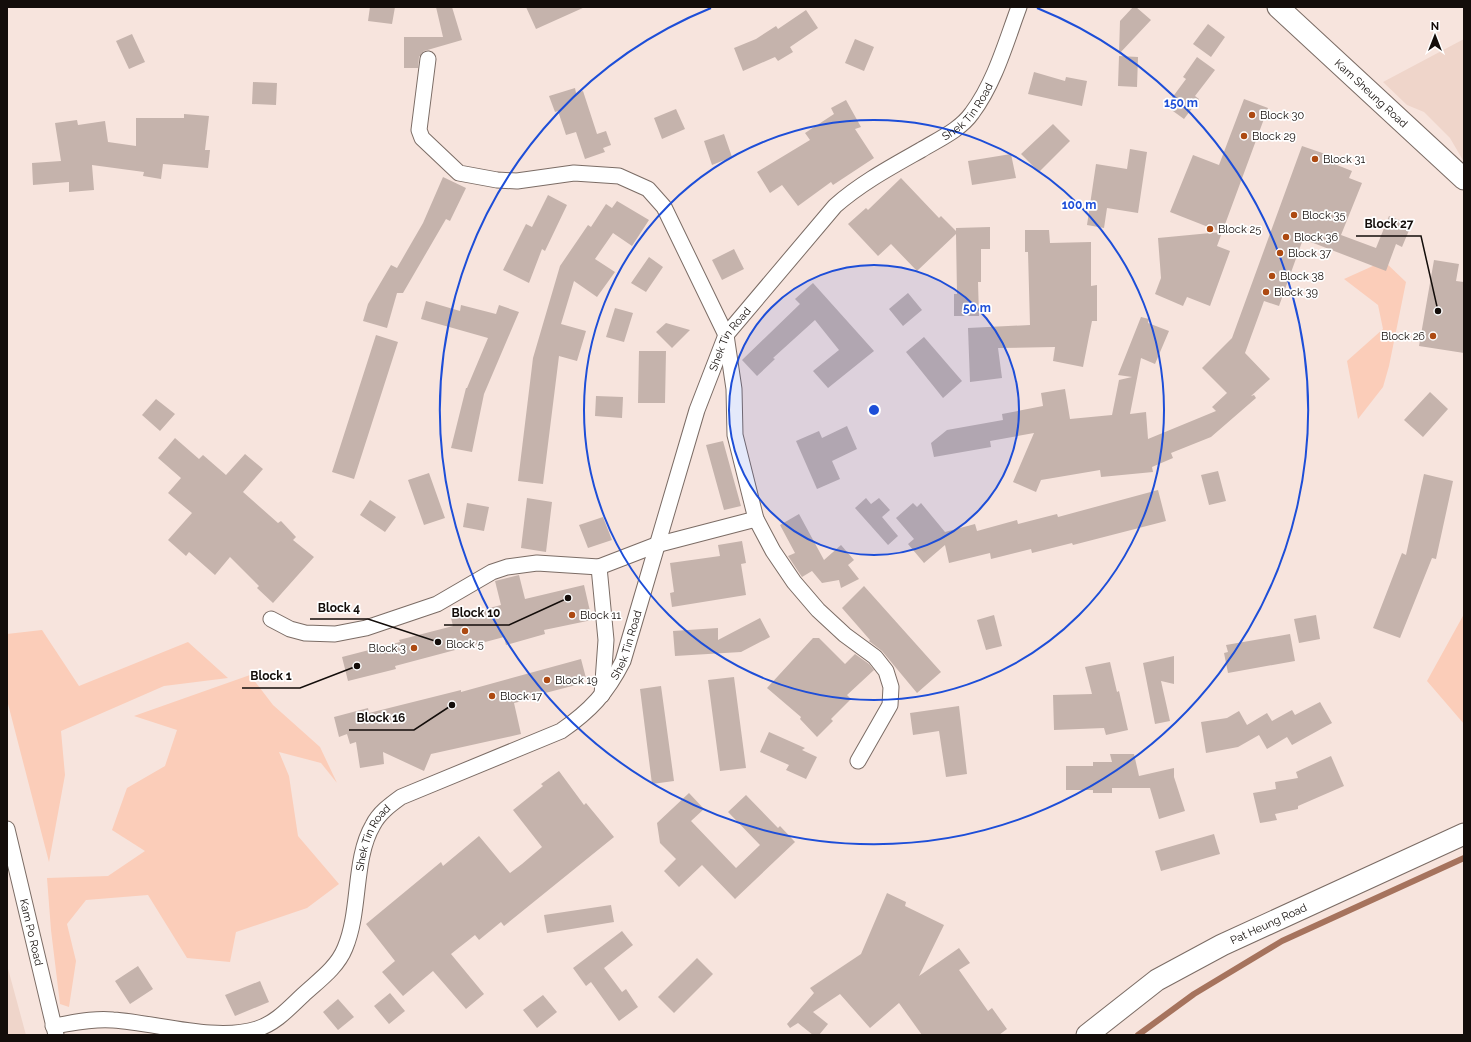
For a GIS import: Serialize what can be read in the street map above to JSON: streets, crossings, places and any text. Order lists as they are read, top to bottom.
{
  "streets": {
    "main road": ["Kam Sheung Road", "Pat Heung Road"],
    "street": ["Shek Tin Road", "Kam Po Road"]
  },
  "crossings": [
    ["Shek Tin Road", "Kam Po Road"]
  ],
  "places": [
    "Block 30",
    "Block 29",
    "Block 31",
    "Block 35",
    "Block 25",
    "Block 36",
    "Block 37",
    "Block 38",
    "Block 39",
    "Block 27",
    "Block 26",
    "Block 10",
    "Block 11",
    "Block 5",
    "Block 4",
    "Block 3",
    "Block 1",
    "Block 19",
    "Block 17",
    "Block 16"
  ],
  "north": "top",
  "rings": ["150 m", "100 m", "50 m"]
}
